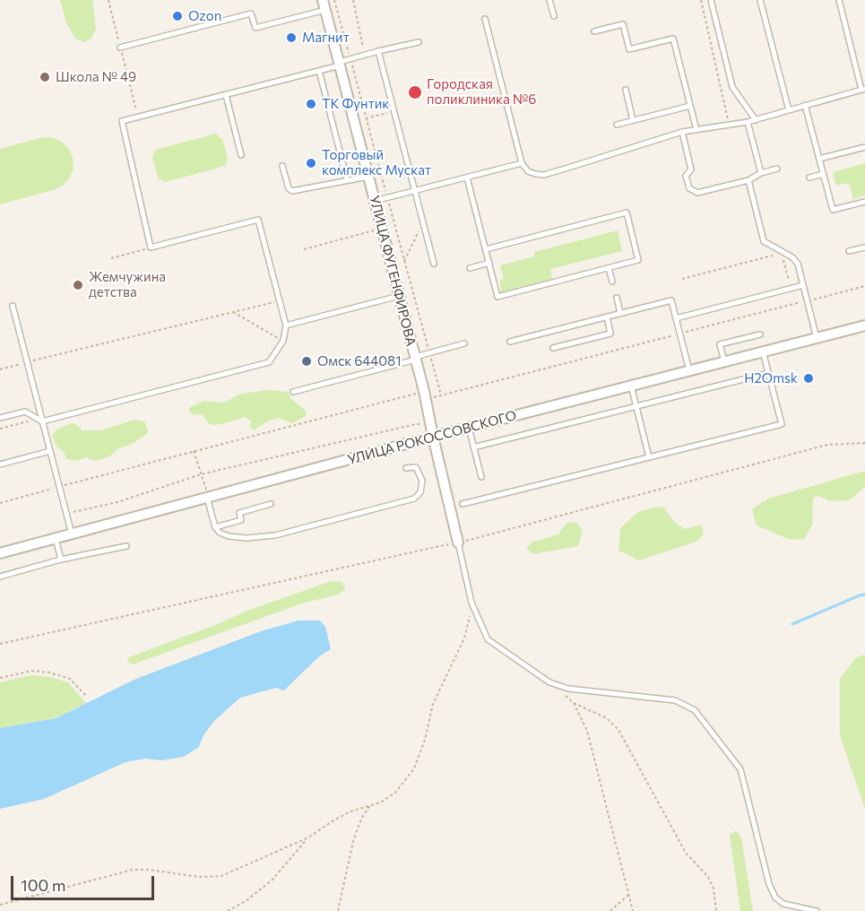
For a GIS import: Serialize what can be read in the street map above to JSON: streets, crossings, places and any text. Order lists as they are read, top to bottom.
{
  "streets": {
    "street": ["УЛИЦА ФУГЕНФИРОВА", "УЛИЦА РОКОССОВСКОГО"]
  },
  "crossings": [
    ["УЛИЦА ФУГЕНФИРОВА", "УЛИЦА РОКОССОВСКОГО"]
  ],
  "places": [
    "Ozon",
    "Магнит",
    "Школа № 49",
    "Городская поликлиника №6",
    "ТК Фунтик",
    "Торговый комплекс Мускат",
    "Жемчужина детства",
    "Омск 644081",
    "H2Omsk"
  ],
  "scale_bar": "100 m"
}
